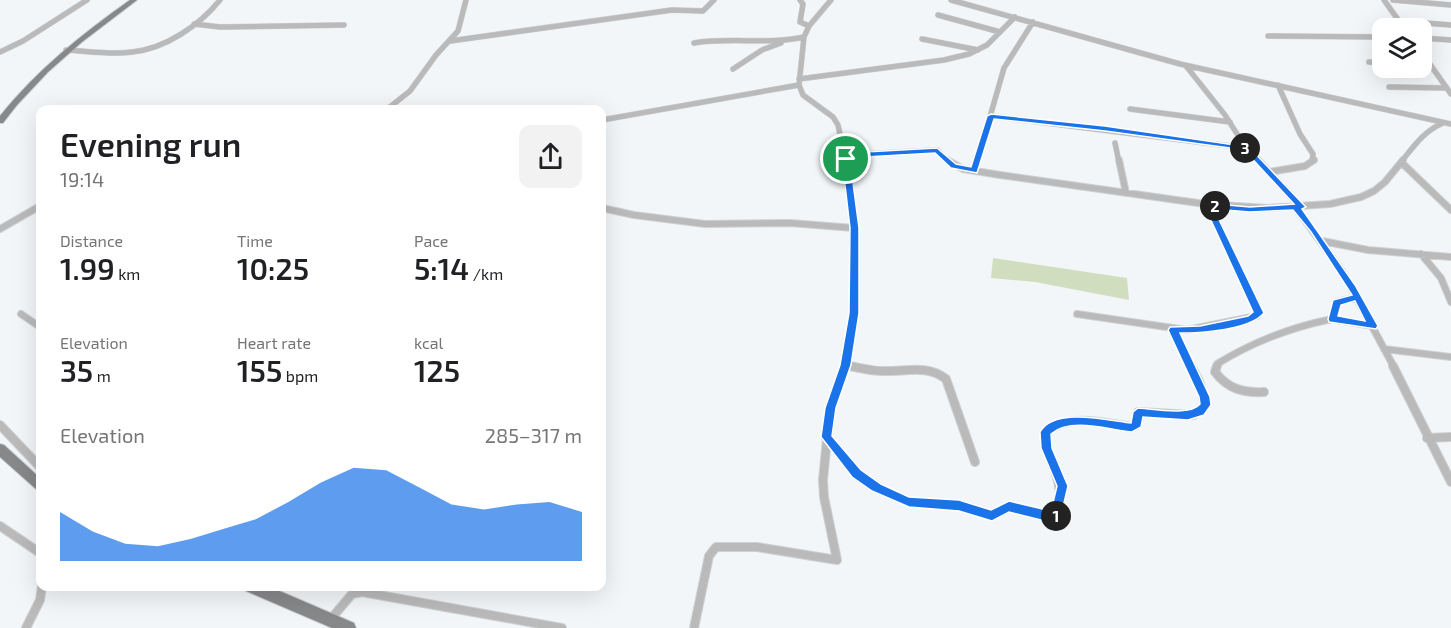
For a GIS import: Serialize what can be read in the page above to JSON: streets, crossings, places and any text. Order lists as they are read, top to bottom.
{
  "page": {
    "heading": ["Evening run", "19:14"],
    "pins": ["3", "2", "1"],
    "stats": [
      ["Distance", "1.99 km"],
      ["Time", "10:25"],
      ["Pace", "5:14 /km"],
      ["Elevation", "35 m"],
      ["Heart rate", "155 bpm"],
      ["kcal", "125"]
    ],
    "chart": ["Elevation", "285–317 m"]
  }
}
